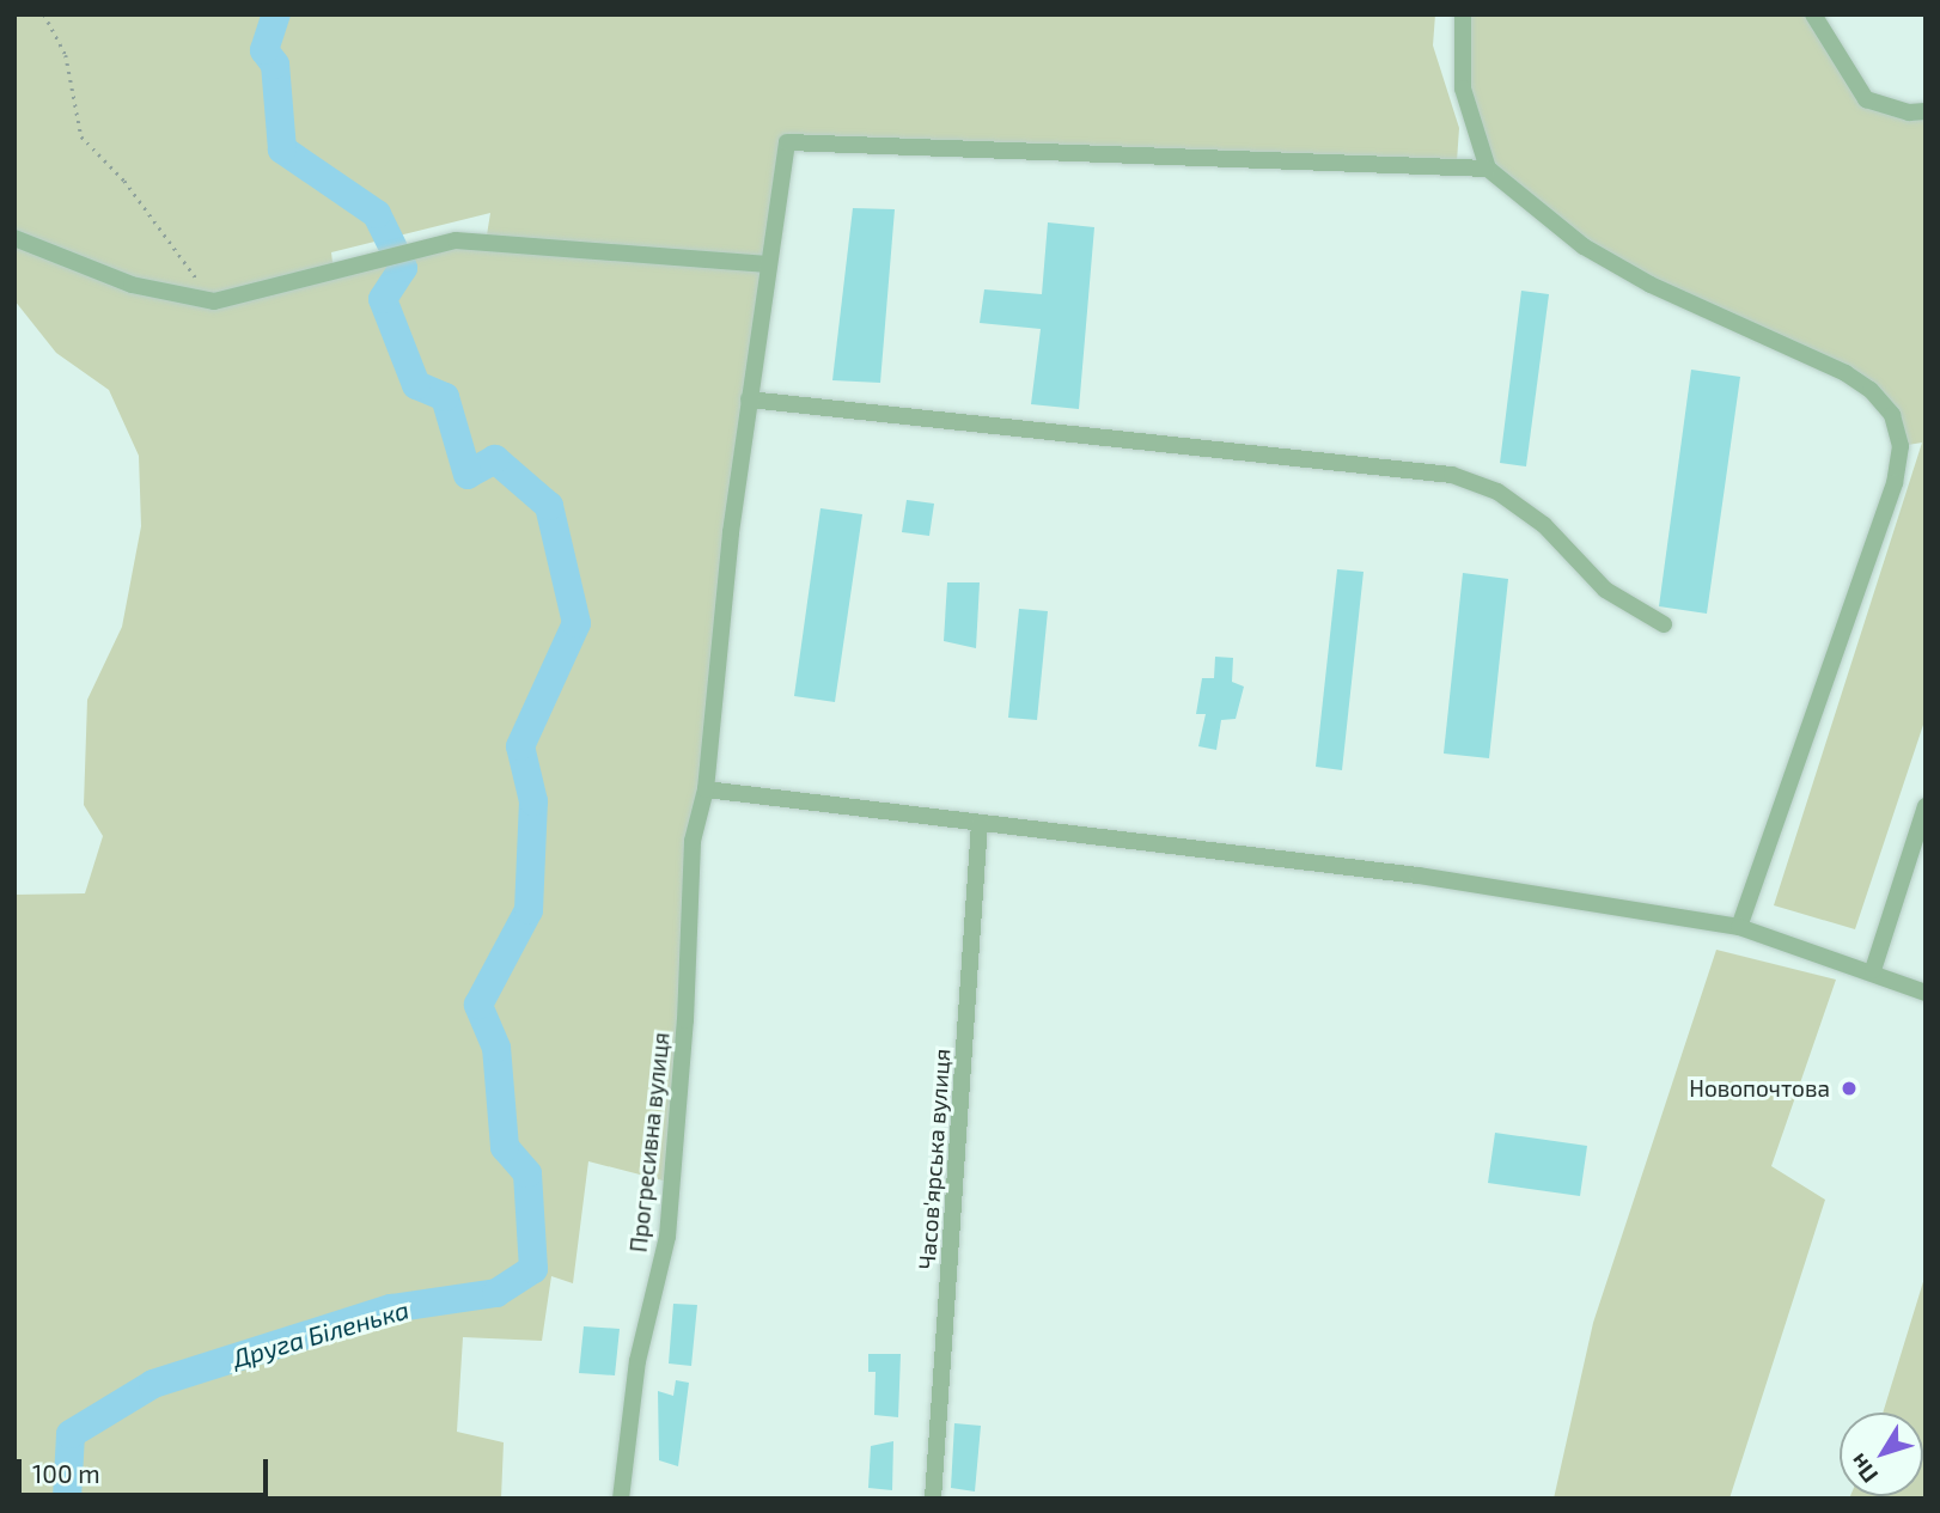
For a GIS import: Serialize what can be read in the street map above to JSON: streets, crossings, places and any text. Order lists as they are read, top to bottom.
{
  "streets": {
    "street": ["Прогресивна вулиця", "Часов'ярська вулиця"]
  },
  "water": ["Друга Біленька"],
  "places": ["Новопочтова"],
  "scale_bar": "100 m",
  "north": "bottom left"
}
